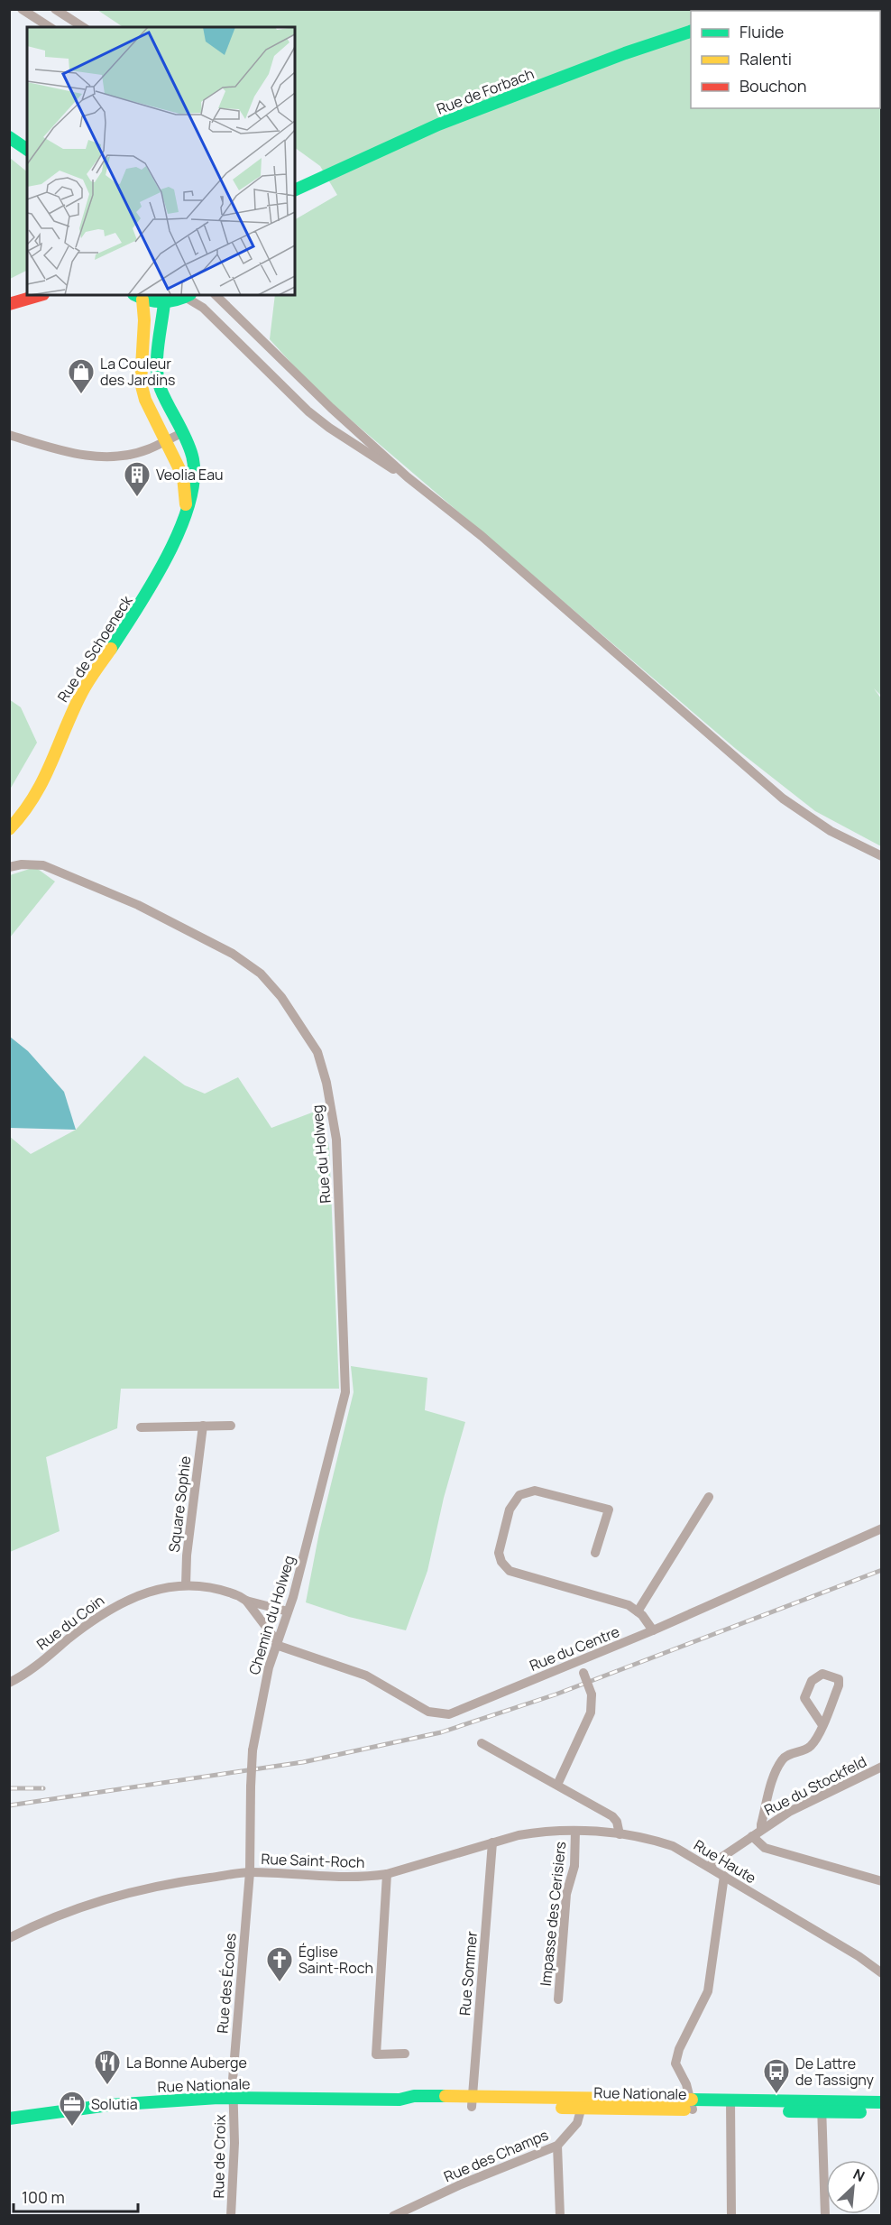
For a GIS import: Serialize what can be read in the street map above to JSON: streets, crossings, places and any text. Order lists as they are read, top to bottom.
{
  "streets": {
    "main road": ["Rue de Forbach", "Rue de Schoeneck", "Rue Nationale"],
    "street": [
      "Rue du Holweg",
      "Square Sophie",
      "Chemin du Holweg",
      "Rue du Coin",
      "Rue du Centre",
      "Rue du Stockfeld",
      "Rue Saint-Roch",
      "Rue Haute",
      "Impasse des Cerisiers",
      "Rue Sommer",
      "Rue des Écoles",
      "Rue des Champs",
      "Rue de Croix"
    ]
  },
  "crossings": [
    ["Rue du Holweg", "Chemin du Holweg"],
    ["Square Sophie", "Rue du Coin"],
    ["Chemin du Holweg", "Rue du Coin"],
    ["Chemin du Holweg", "Rue du Centre"],
    ["Chemin du Holweg", "Rue Saint-Roch"],
    ["Chemin du Holweg", "Rue des Écoles"],
    ["Rue du Stockfeld", "Rue Haute"],
    ["Rue Saint-Roch", "Rue Haute"],
    ["Rue Saint-Roch", "Impasse des Cerisiers"],
    ["Rue Saint-Roch", "Rue Sommer"],
    ["Rue Saint-Roch", "Rue des Écoles"],
    ["Rue Sommer", "Rue Nationale"],
    ["Rue des Écoles", "Rue Nationale"],
    ["Rue des Écoles", "Rue de Croix"],
    ["Rue Nationale", "Rue des Champs"],
    ["Rue Nationale", "Rue de Croix"]
  ],
  "places": {
    "shop": ["La Couleur des Jardins"],
    "building": ["Veolia Eau"],
    "church": ["Église Saint-Roch"],
    "restaurant": ["La Bonne Auberge"],
    "bus stop": ["De Lattre de Tassigny"],
    "office": ["Solutia"]
  },
  "legend": ["Fluide", "Ralenti", "Bouchon"],
  "scale_bar": "100 m",
  "north": "top right"
}
